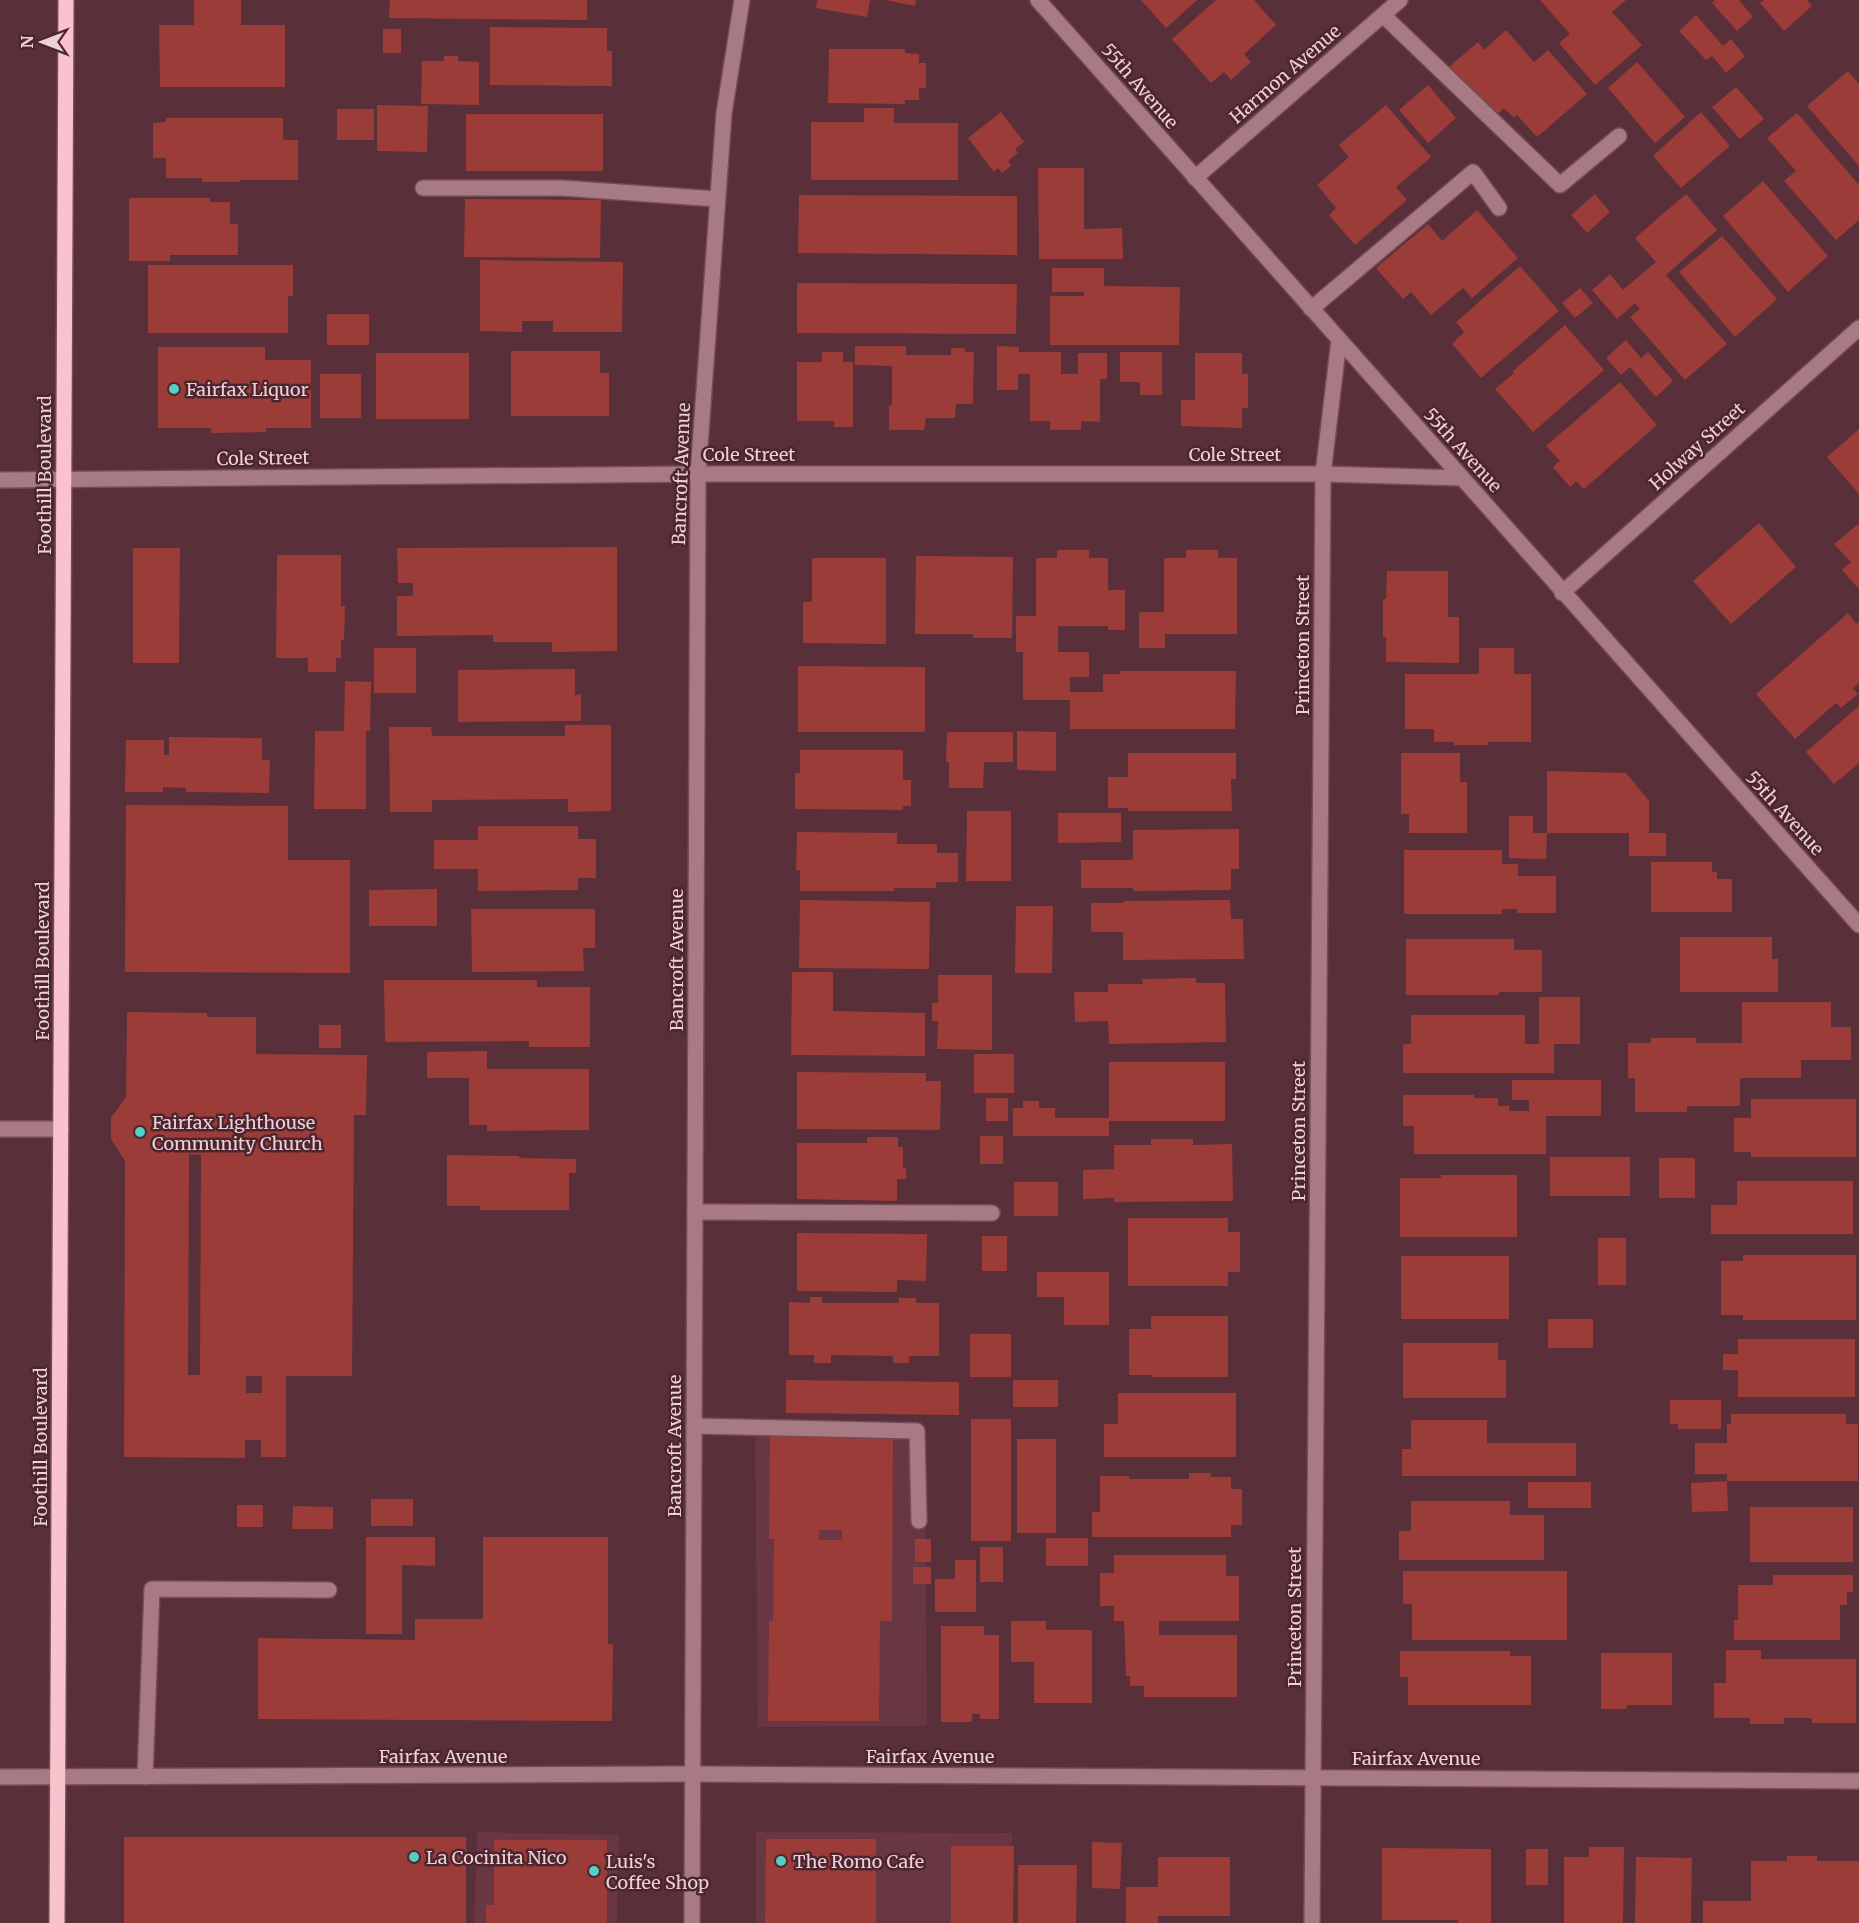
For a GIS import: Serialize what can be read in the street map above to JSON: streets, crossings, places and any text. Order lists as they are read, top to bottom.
{
  "streets": {
    "main road": ["Foothill Boulevard"],
    "street": [
      "Harmon Avenue",
      "55th Avenue",
      "Holway Street",
      "Cole Street",
      "Bancroft Avenue",
      "Princeton Street",
      "Fairfax Avenue"
    ]
  },
  "crossings": [
    ["Harmon Avenue", "55th Avenue"],
    ["55th Avenue", "Holway Street"],
    ["55th Avenue", "Cole Street"],
    ["55th Avenue", "Princeton Street"],
    ["Cole Street", "Bancroft Avenue"],
    ["Cole Street", "Foothill Boulevard"],
    ["Cole Street", "Princeton Street"],
    ["Bancroft Avenue", "Fairfax Avenue"],
    ["Foothill Boulevard", "Fairfax Avenue"],
    ["Princeton Street", "Fairfax Avenue"]
  ],
  "places": [
    "Fairfax Liquor",
    "Fairfax Lighthouse Community Church",
    "La Cocinita Nico",
    "The Romo Cafe",
    "Luis's Coffee Shop"
  ],
  "north": "left"
}
